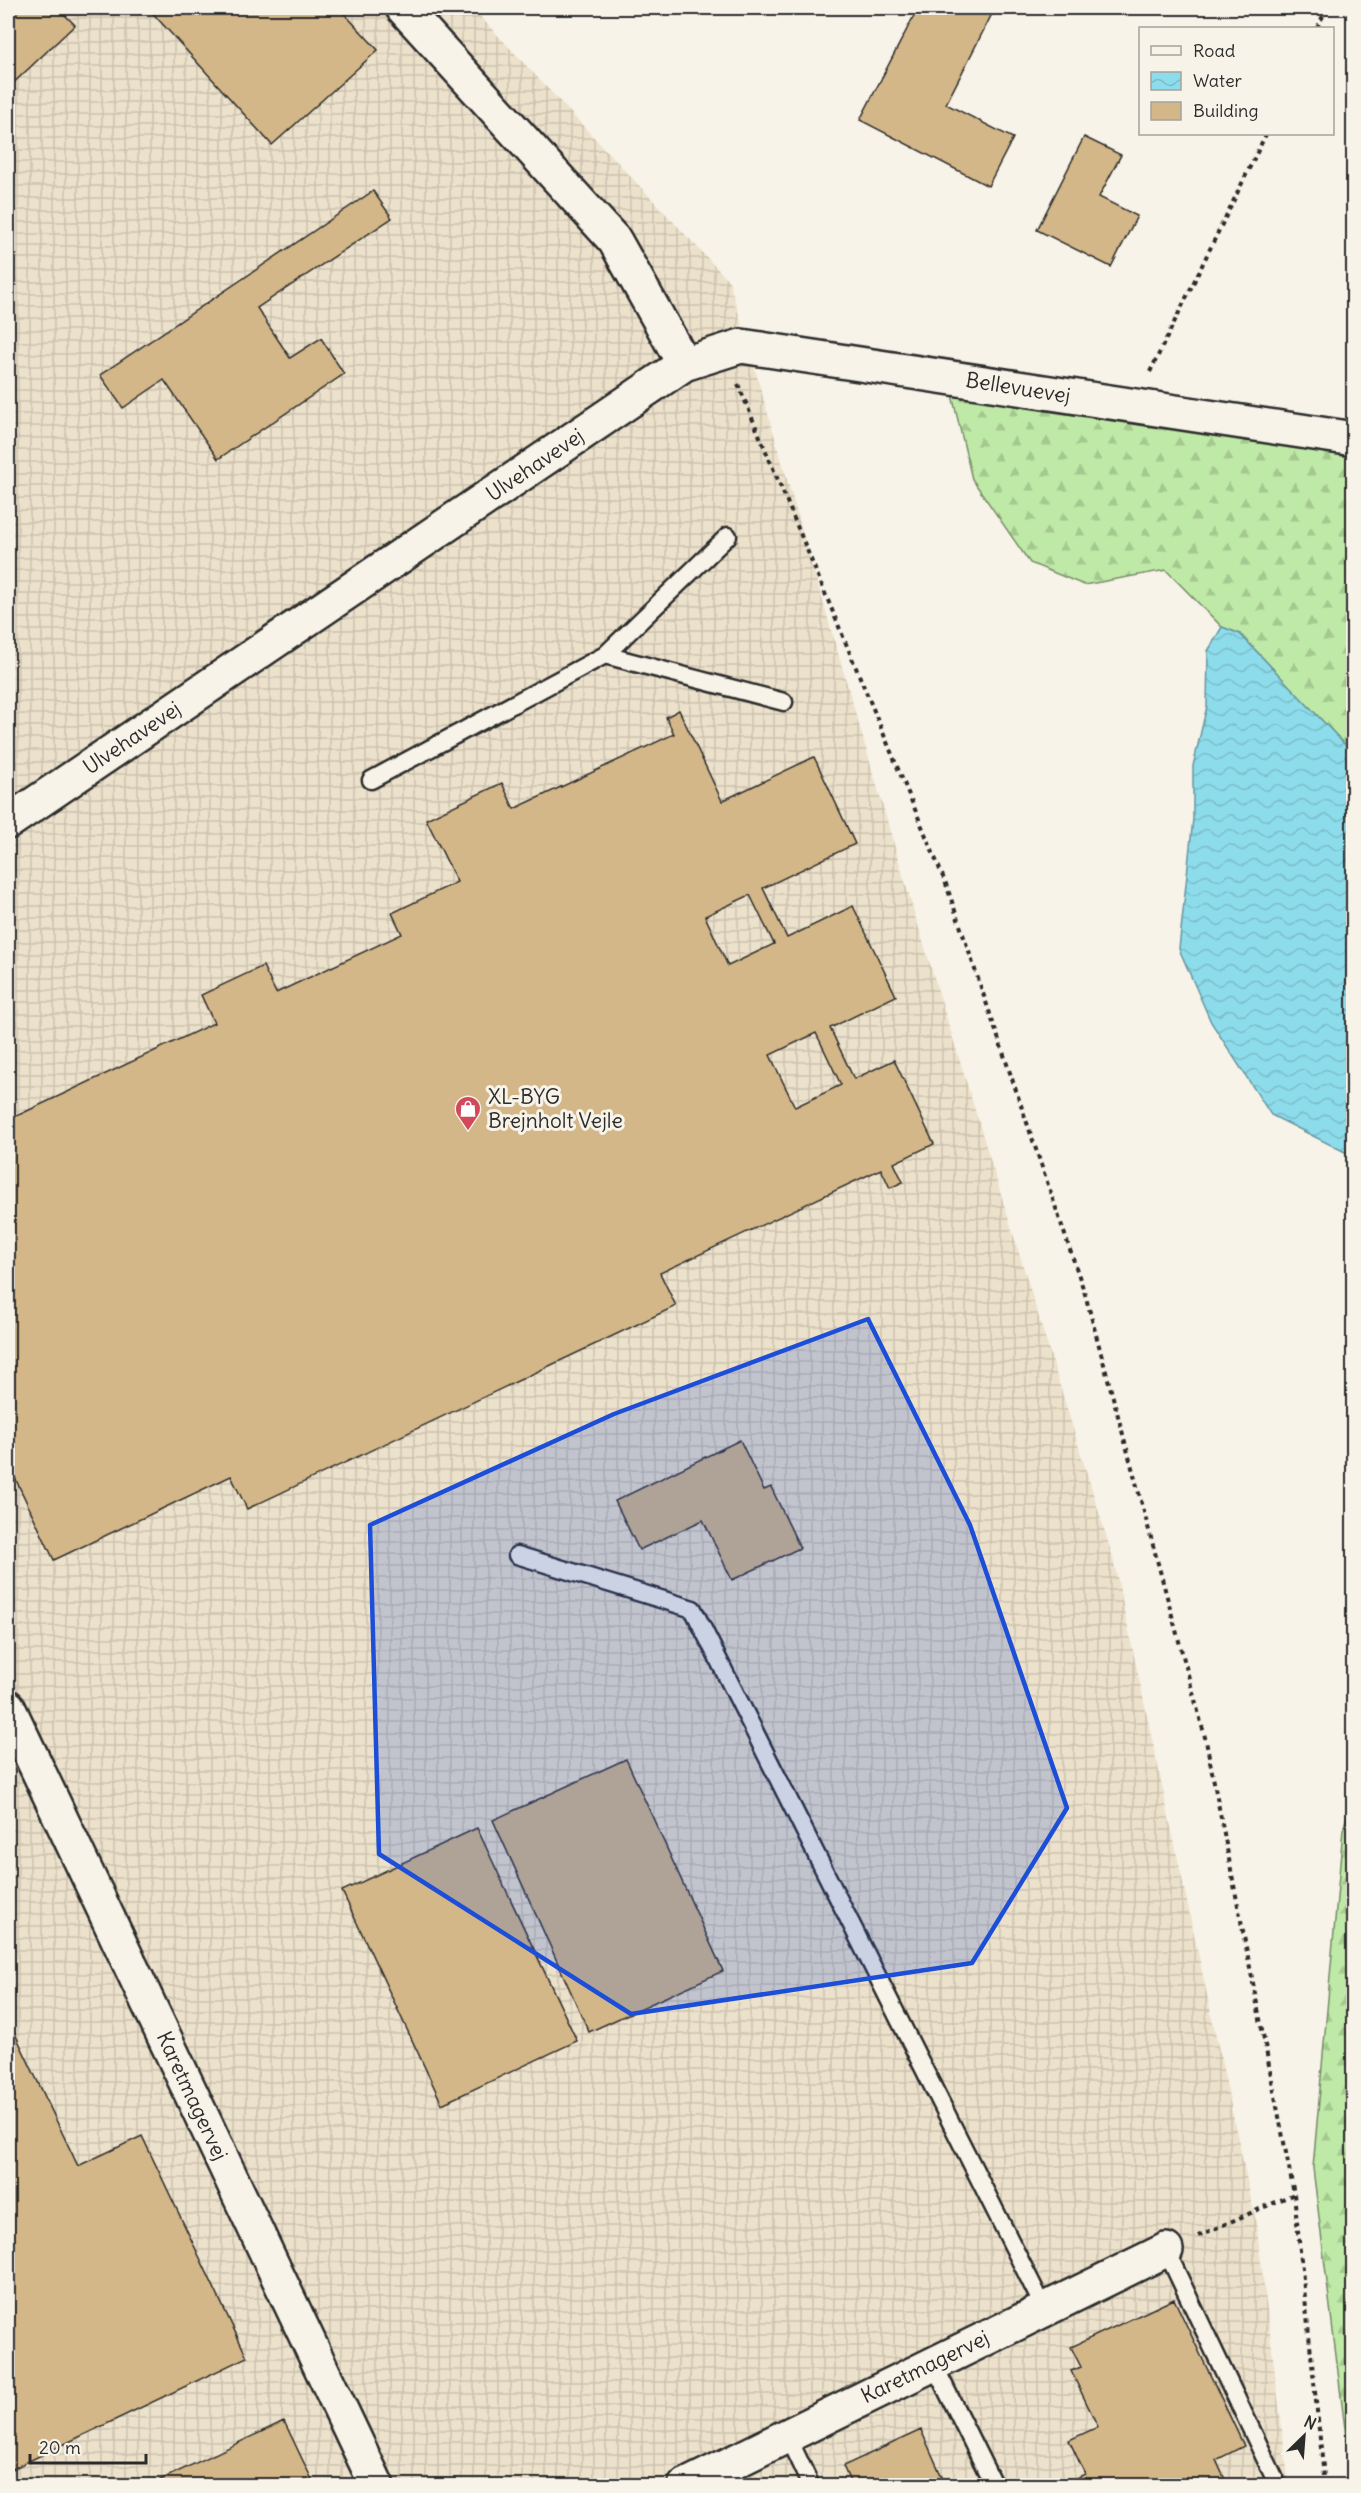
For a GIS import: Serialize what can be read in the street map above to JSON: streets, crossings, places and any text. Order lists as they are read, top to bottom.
{
  "streets": {
    "street": ["Bellevuevej", "Ulvehavevej", "Karetmagervej"]
  },
  "crossings": [
    ["Bellevuevej", "Ulvehavevej"]
  ],
  "places": {
    "shop": ["XL-BYG Brejnholt Vejle"]
  },
  "legend": ["Road", "Water", "Building"],
  "scale_bar": "20 m",
  "north": "top right"
}
